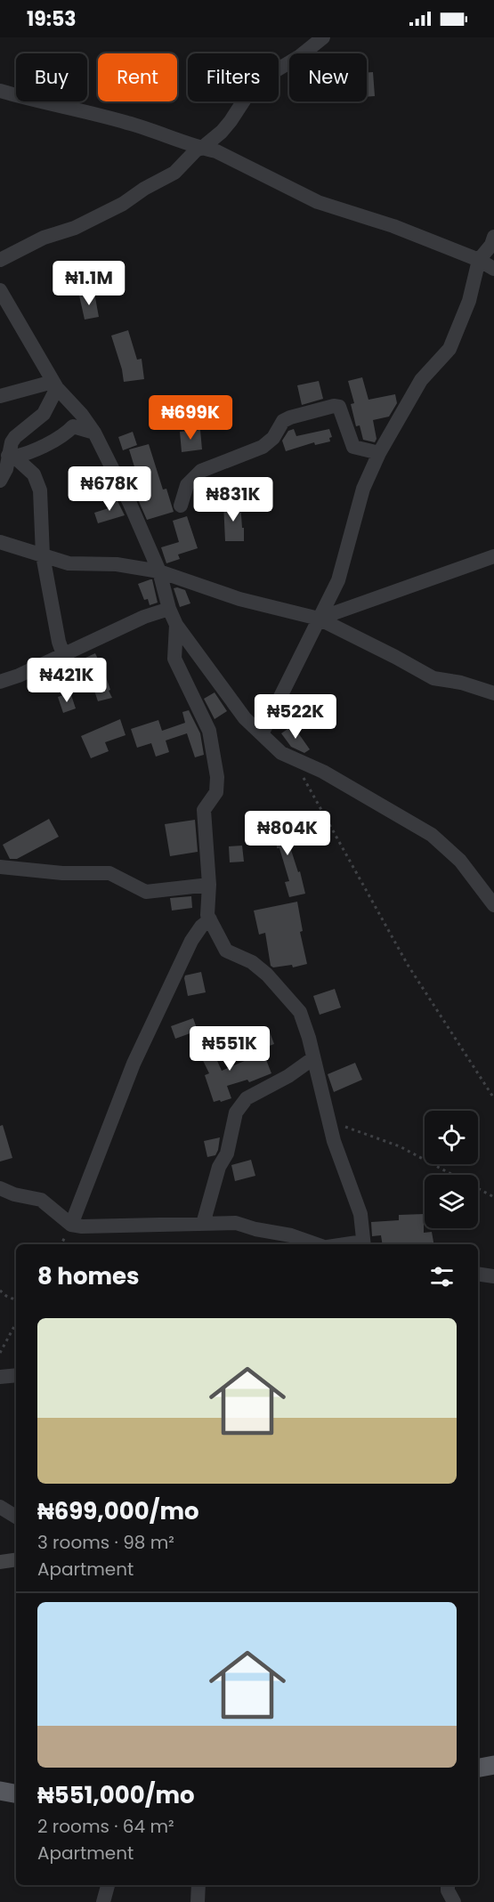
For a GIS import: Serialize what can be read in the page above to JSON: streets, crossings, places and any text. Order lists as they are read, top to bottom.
{
  "page": {
    "status": "19:53",
    "chip": [
      "Buy",
      "Rent",
      "Filters",
      "New"
    ],
    "price": [
      "₦1.1M",
      "₦699K",
      "₦678K",
      "₦831K",
      "₦421K",
      "₦522K",
      "₦804K",
      "₦551K"
    ],
    "heading": "8 homes",
    "list": [
      {
        "name": "₦699,000/mo",
        "note": "3 rooms · 98 m² · Apartment"
      },
      {
        "name": "₦551,000/mo",
        "note": "2 rooms · 64 m² · Apartment"
      }
    ]
  }
}
